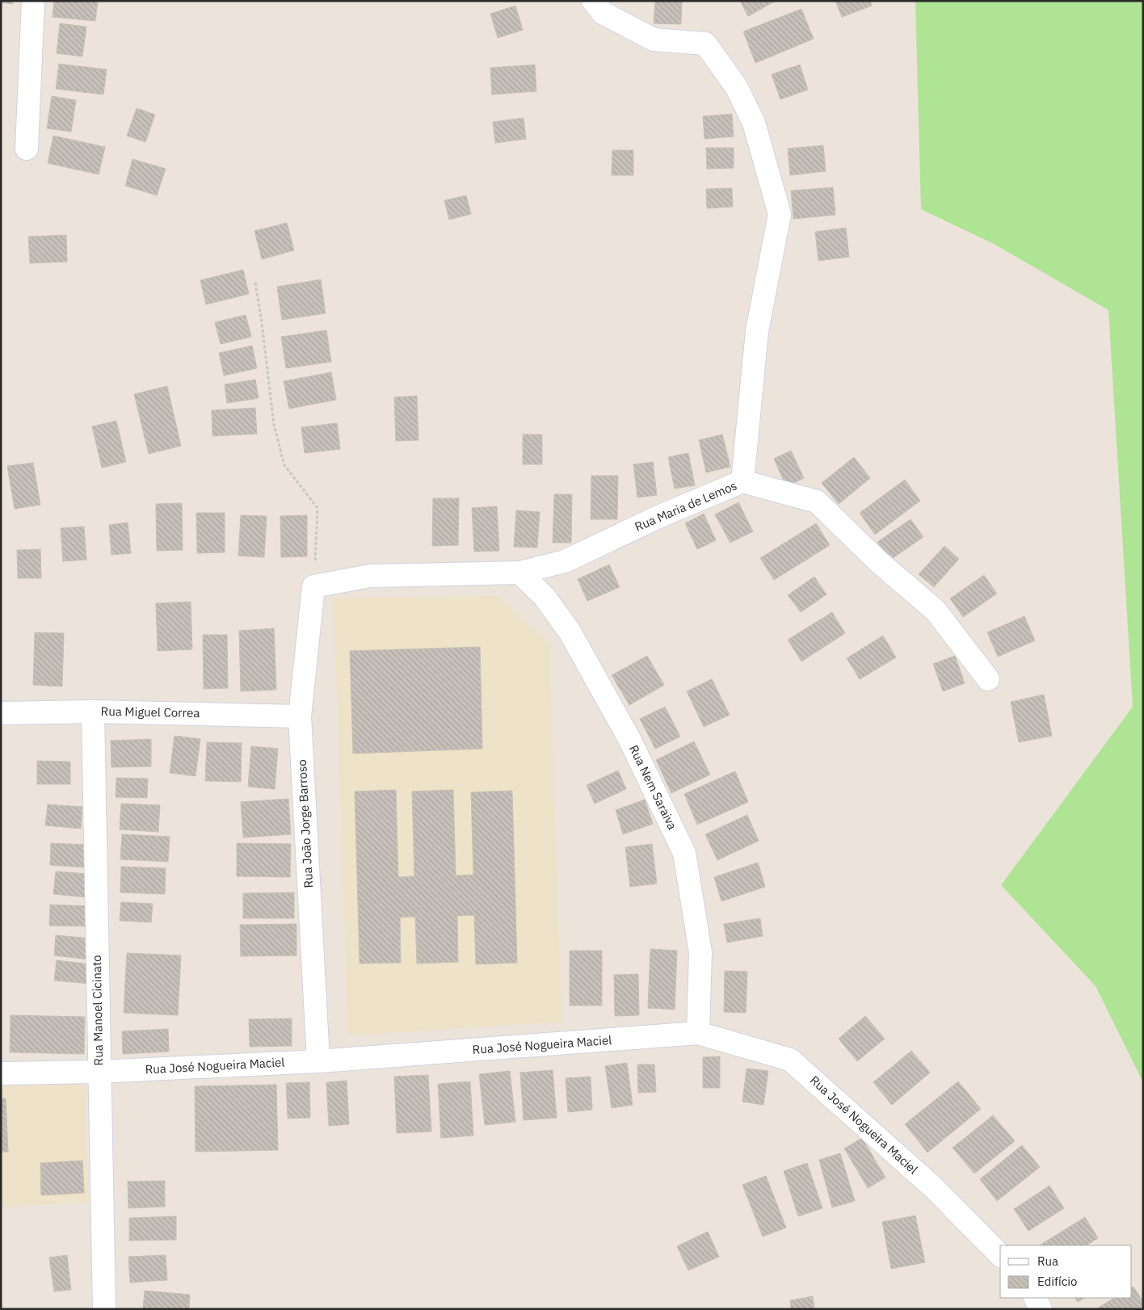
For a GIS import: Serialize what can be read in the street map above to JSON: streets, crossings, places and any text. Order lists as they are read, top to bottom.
{
  "streets": {
    "street": [
      "Rua Maria de Lemos",
      "Rua Miguel Correa",
      "Rua Nem Saraiva",
      "Rua João Jorge Barroso",
      "Rua Manoel Cicinato",
      "Rua José Nogueira Maciel"
    ]
  },
  "crossings": [
    ["Rua Maria de Lemos", "Rua Nem Saraiva"],
    ["Rua Maria de Lemos", "Rua João Jorge Barroso"],
    ["Rua Miguel Correa", "Rua João Jorge Barroso"],
    ["Rua Miguel Correa", "Rua Manoel Cicinato"],
    ["Rua Nem Saraiva", "Rua José Nogueira Maciel"],
    ["Rua João Jorge Barroso", "Rua José Nogueira Maciel"],
    ["Rua Manoel Cicinato", "Rua José Nogueira Maciel"]
  ],
  "legend": ["Rua", "Edifício"]
}
